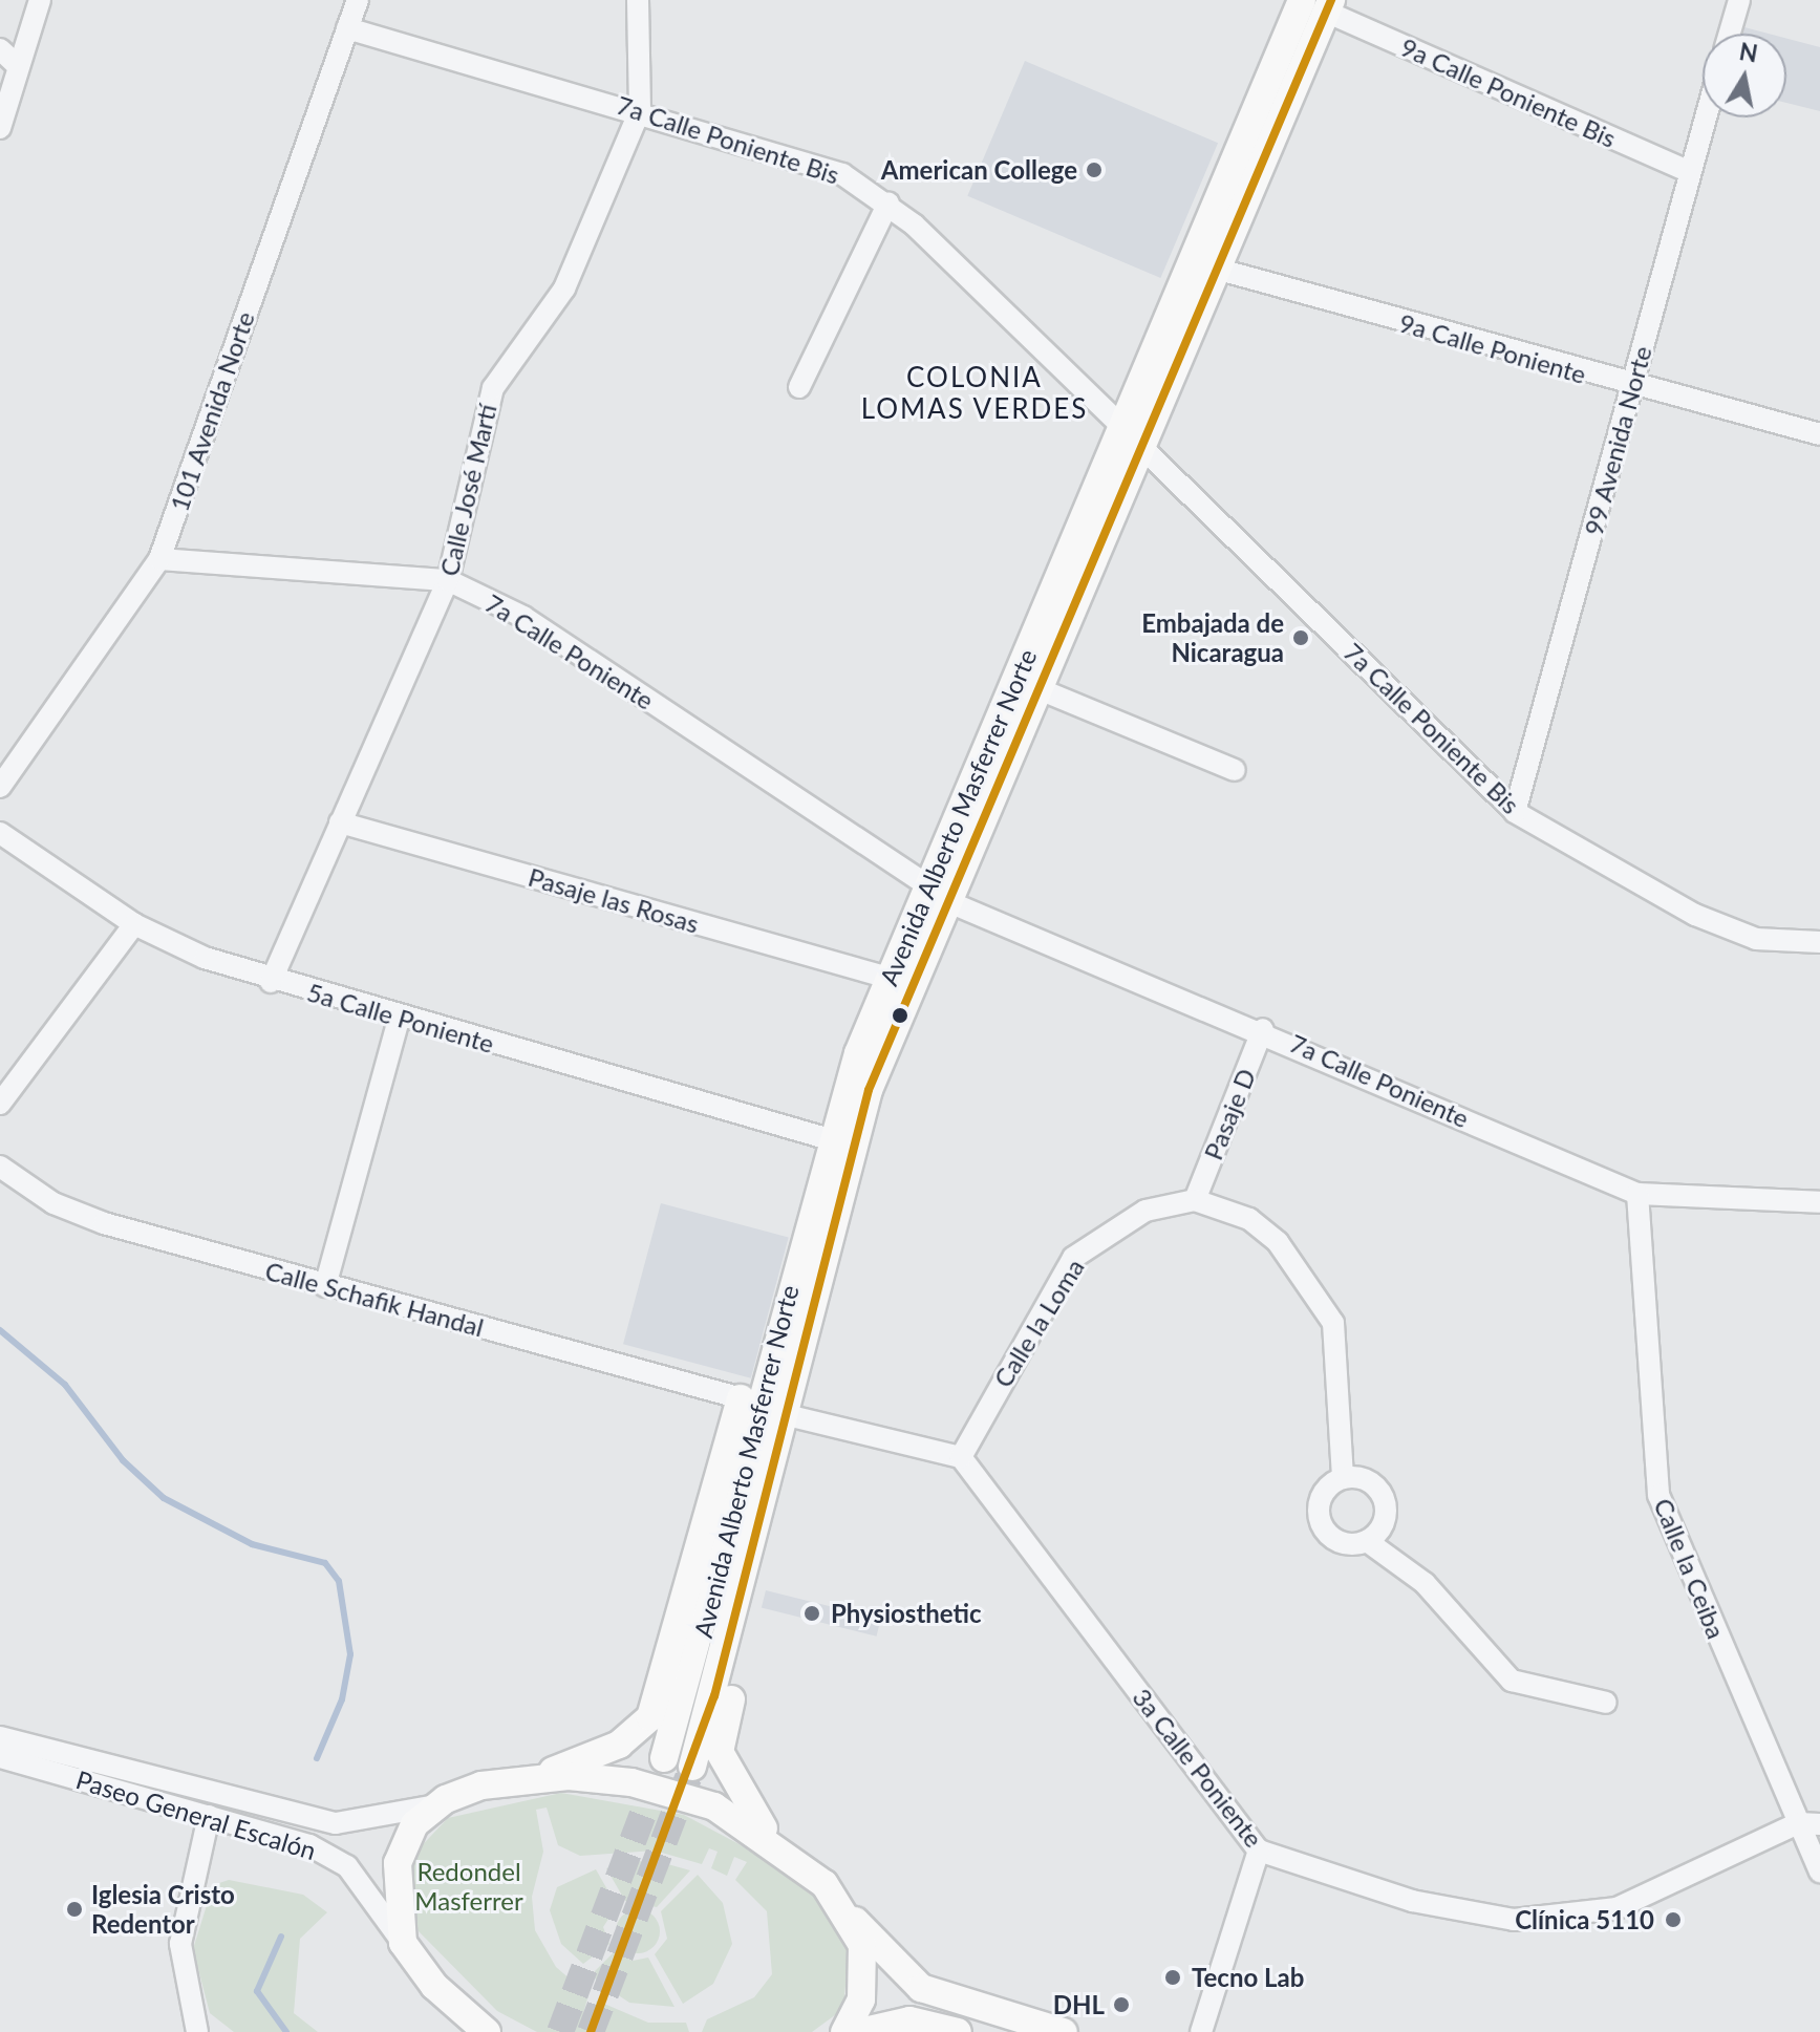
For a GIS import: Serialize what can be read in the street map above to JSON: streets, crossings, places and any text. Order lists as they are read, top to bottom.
{
  "streets": {
    "main road": ["Avenida Alberto Masferrer Norte"],
    "street": [
      "9a Calle Poniente Bis",
      "7a Calle Poniente Bis",
      "9a Calle Poniente",
      "101 Avenida Norte",
      "99 Avenida Norte",
      "Calle José Martí",
      "7a Calle Poniente",
      "Pasaje las Rosas",
      "5a Calle Poniente",
      "Pasaje D",
      "Calle Schafik Handal",
      "Calle la Loma",
      "Calle la Ceiba",
      "3a Calle Poniente",
      "Paseo General Escalón"
    ]
  },
  "crossings": [
    ["9a Calle Poniente Bis", "99 Avenida Norte"],
    ["9a Calle Poniente Bis", "Avenida Alberto Masferrer Norte"],
    ["7a Calle Poniente Bis", "101 Avenida Norte"],
    ["7a Calle Poniente Bis", "99 Avenida Norte"],
    ["7a Calle Poniente Bis", "Calle José Martí"],
    ["7a Calle Poniente Bis", "Avenida Alberto Masferrer Norte"],
    ["9a Calle Poniente", "99 Avenida Norte"],
    ["9a Calle Poniente", "Avenida Alberto Masferrer Norte"],
    ["101 Avenida Norte", "7a Calle Poniente"],
    ["Calle José Martí", "7a Calle Poniente"],
    ["Calle José Martí", "Pasaje las Rosas"],
    ["Calle José Martí", "5a Calle Poniente"],
    ["7a Calle Poniente", "Avenida Alberto Masferrer Norte"],
    ["7a Calle Poniente", "Pasaje D"],
    ["7a Calle Poniente", "Calle la Ceiba"],
    ["Avenida Alberto Masferrer Norte", "Pasaje las Rosas"],
    ["Avenida Alberto Masferrer Norte", "5a Calle Poniente"],
    ["Avenida Alberto Masferrer Norte", "Calle Schafik Handal"],
    ["Pasaje D", "Calle la Loma"],
    ["Calle Schafik Handal", "Calle la Loma"],
    ["Calle Schafik Handal", "3a Calle Poniente"],
    ["Calle la Loma", "3a Calle Poniente"],
    ["Calle la Ceiba", "3a Calle Poniente"]
  ],
  "districts": ["COLONIA LOMAS VERDES"],
  "parks": ["Redondel Masferrer"],
  "places": [
    "American College",
    "Embajada de Nicaragua",
    "Physiosthetic",
    "Iglesia Cristo Redentor",
    "Clínica 5110",
    "Tecno Lab",
    "DHL"
  ],
  "north": "top"
}
